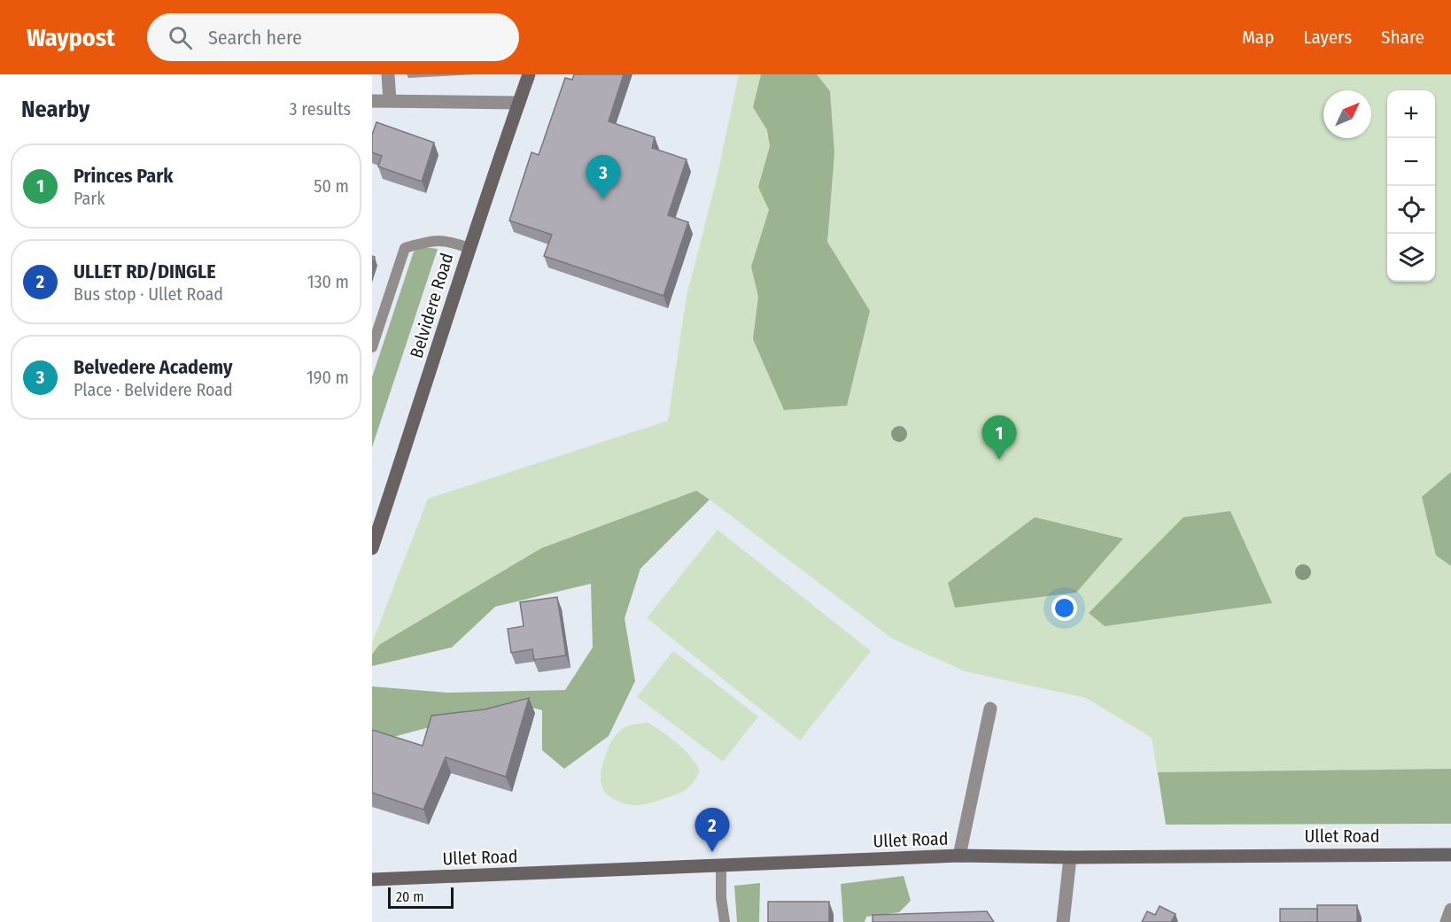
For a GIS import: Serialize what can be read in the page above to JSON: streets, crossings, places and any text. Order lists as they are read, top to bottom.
{
  "streets": {
    "main road": ["Belvidere Road", "Ullet Road"]
  },
  "scale_bar": "20 m",
  "north": "top right",
  "page": {
    "header": "Waypost",
    "search": "Search here",
    "nav": ["Map", "Layers", "Share"],
    "heading": ["Nearby", "3 results"],
    "map_buttons": ["+", "−"],
    "list": [
      {
        "mark": "1",
        "name": "Princes Park",
        "note": "Park",
        "value": "50 m"
      },
      {
        "mark": "2",
        "name": "ULLET RD/DINGLE",
        "note": "Bus stop · Ullet Road",
        "value": "130 m"
      },
      {
        "mark": "3",
        "name": "Belvedere Academy",
        "note": "Place · Belvidere Road",
        "value": "190 m"
      }
    ],
    "pins": ["3", "1", "2"],
    "scale": "20 m"
  }
}
